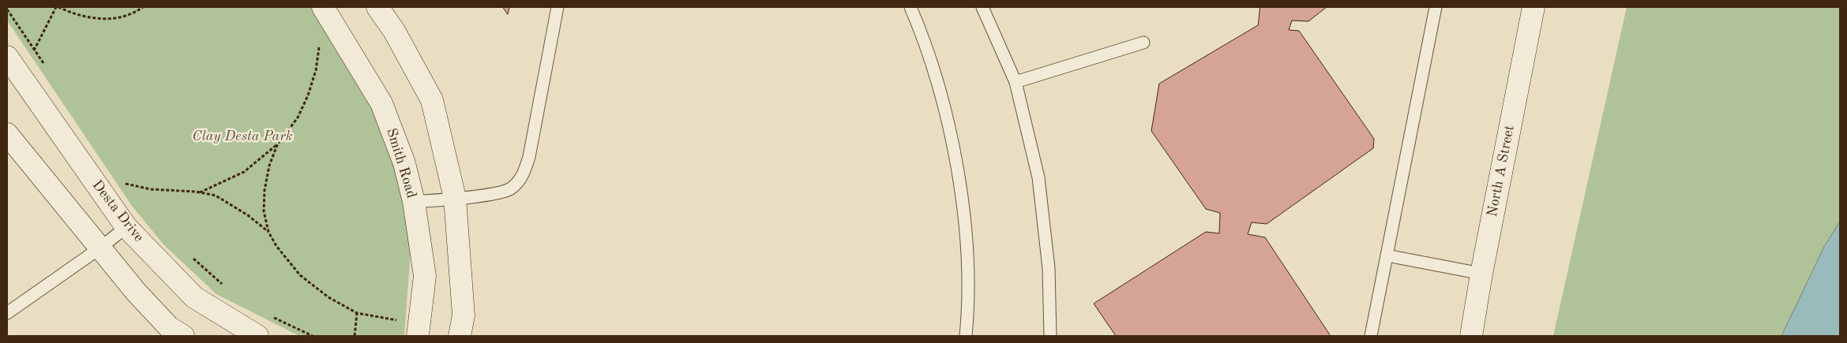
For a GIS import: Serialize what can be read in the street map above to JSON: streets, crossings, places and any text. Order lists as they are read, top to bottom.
{
  "streets": {
    "street": ["Smith Road", "North A Street", "Desta Drive"]
  },
  "parks": ["Clay Desta Park"]
}
